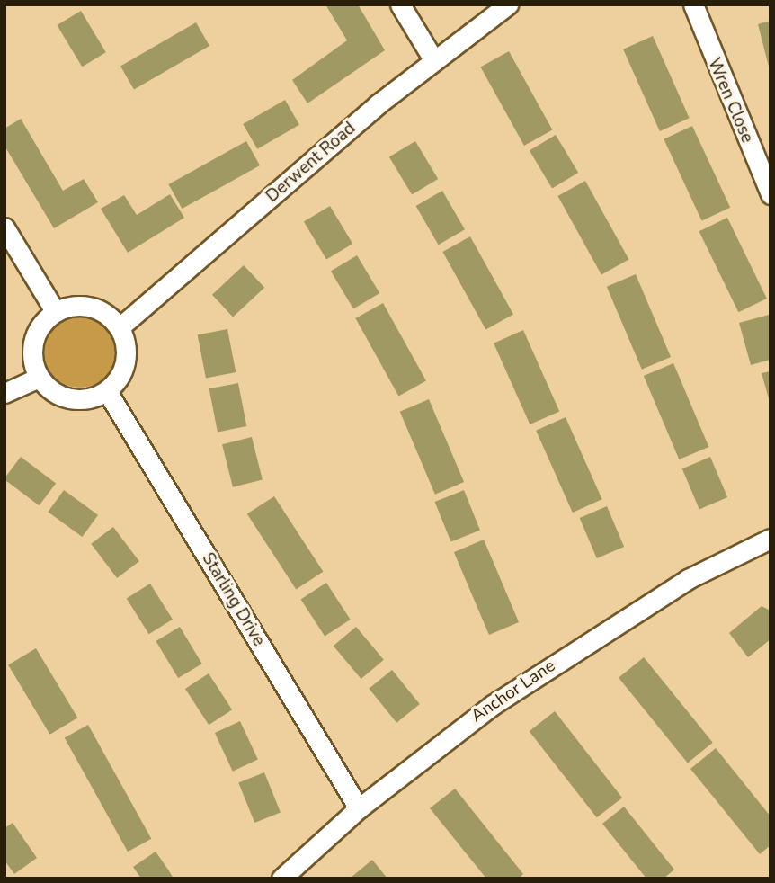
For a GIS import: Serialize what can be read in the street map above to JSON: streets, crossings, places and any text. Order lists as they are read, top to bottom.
{
  "streets": {
    "street": [
      "Wren Close",
      "Derwent Road",
      "Starling Drive",
      "Anchor Lane"
    ]
  },
  "crossings": [
    ["Derwent Road", "Starling Drive"],
    ["Starling Drive", "Anchor Lane"]
  ]
}
